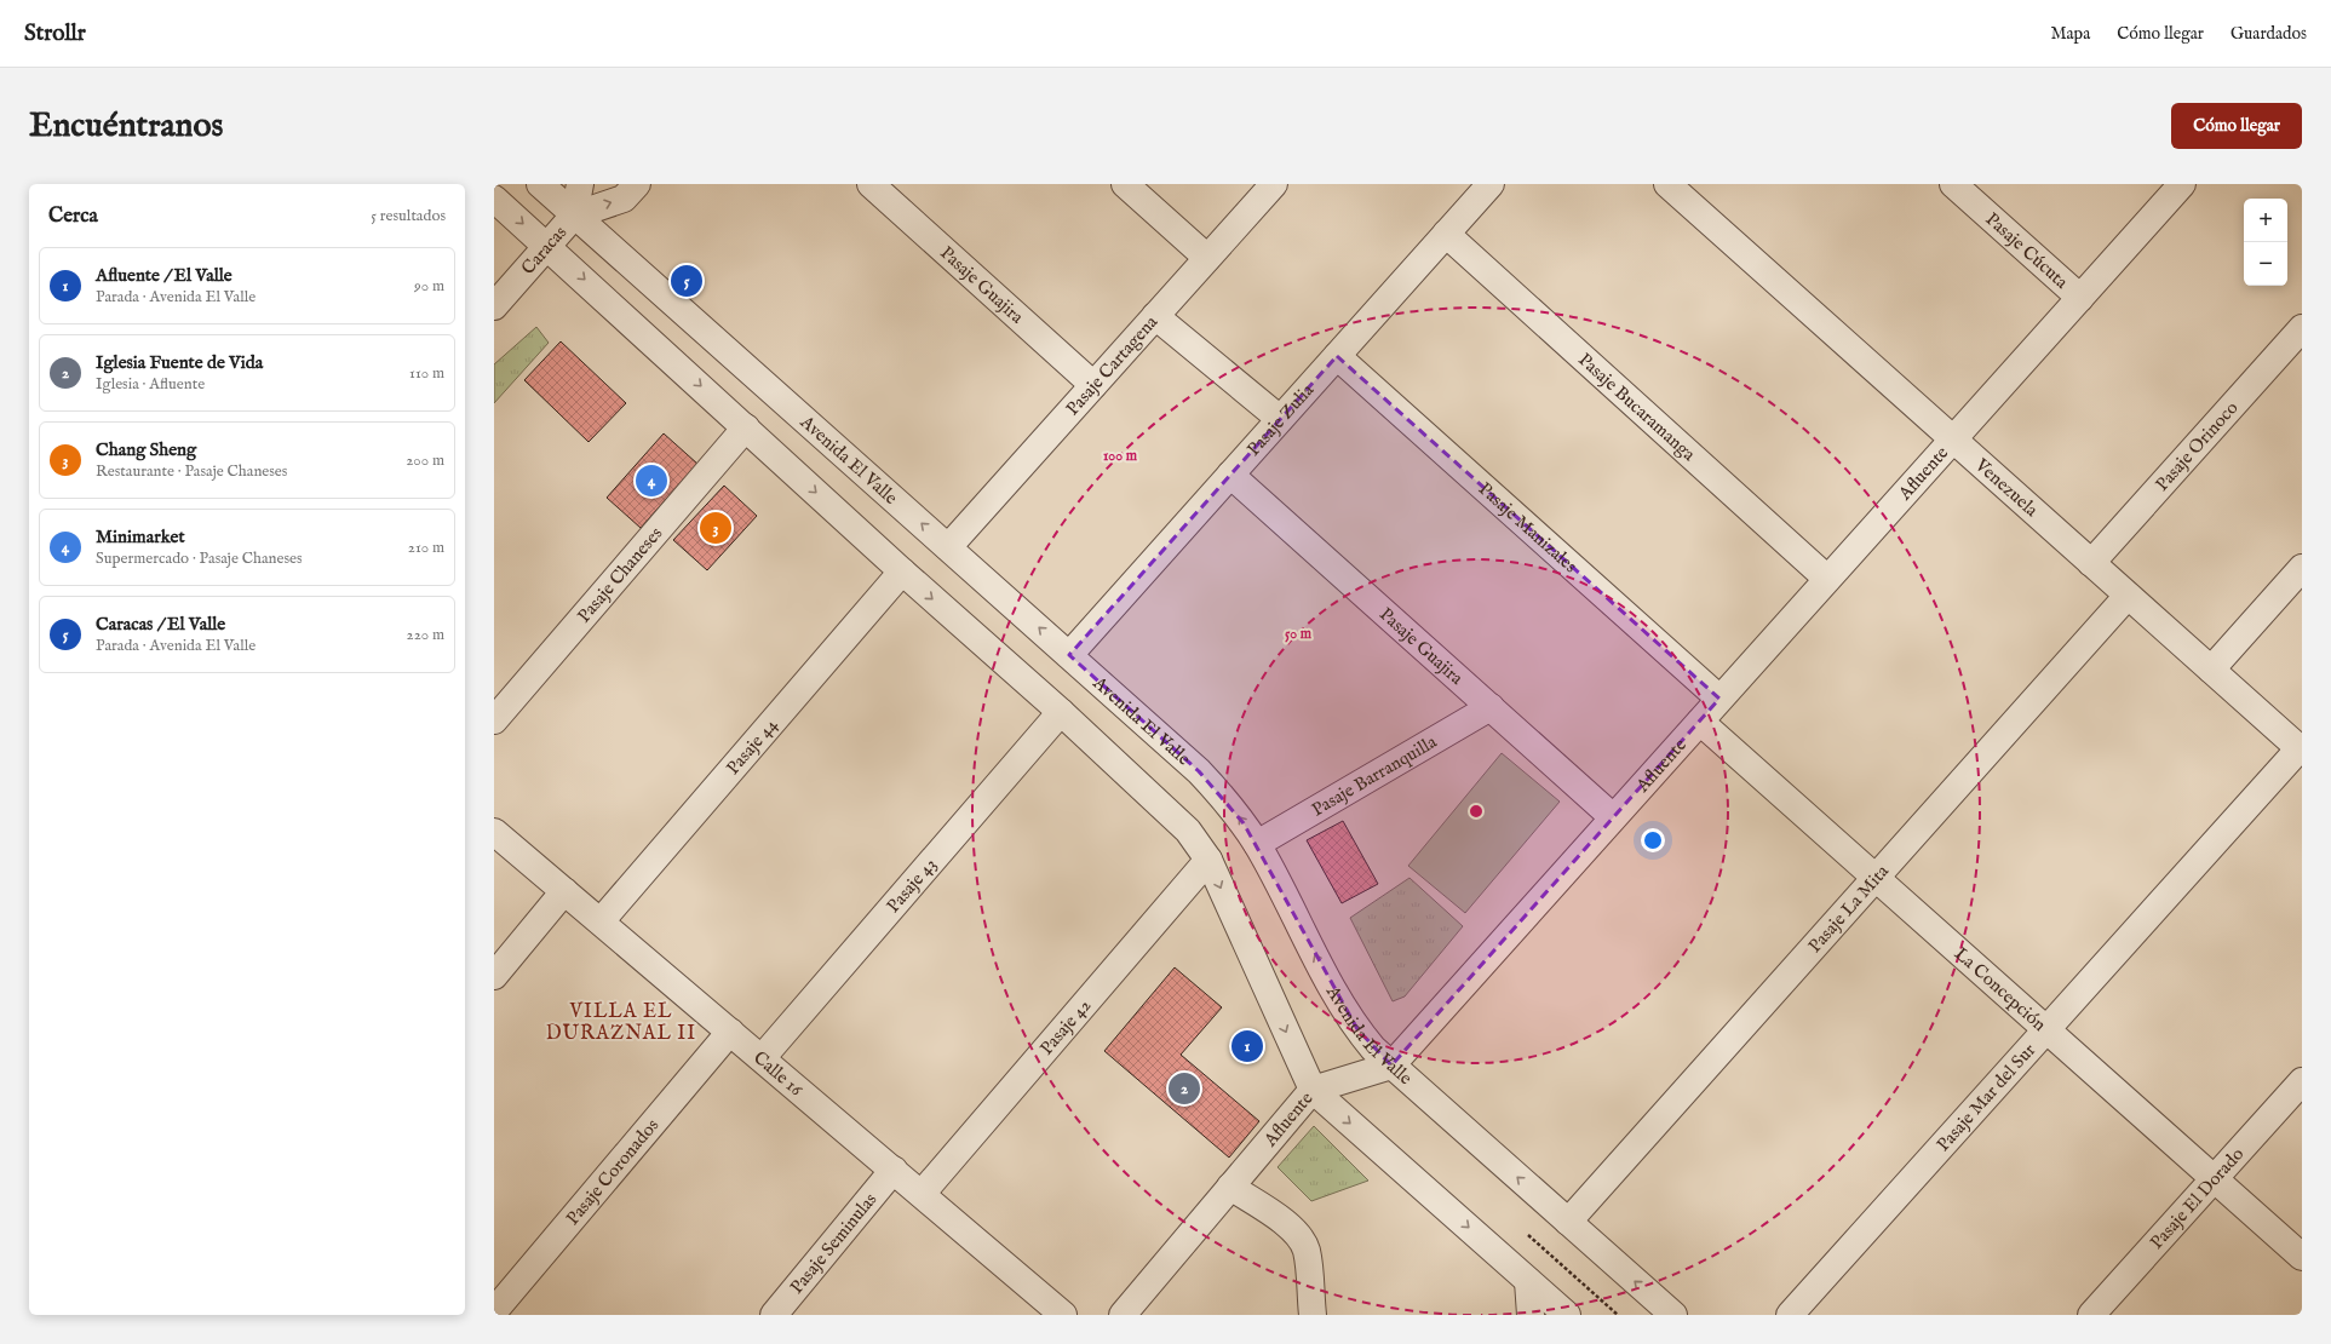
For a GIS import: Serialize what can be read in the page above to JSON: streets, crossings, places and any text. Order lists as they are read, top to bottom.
{
  "streets": {
    "street": [
      "Caracas",
      "Pasaje Cúcuta",
      "Pasaje Guajira",
      "Pasaje Cartagena",
      "Pasaje Bucaramanga",
      "Pasaje Zulia",
      "Pasaje Orinoco",
      "Avenida El Valle",
      "Afluente",
      "Venezuela",
      "Pasaje Manizales",
      "Pasaje Chaneses",
      "Pasaje 44",
      "Pasaje Barranquilla",
      "Pasaje 43",
      "Pasaje La Mita",
      "La Concepción",
      "Pasaje 42",
      "Calle 16",
      "Pasaje Mar del Sur",
      "Pasaje Coronados",
      "Pasaje El Dorado",
      "Pasaje Seminulas"
    ]
  },
  "crossings": [
    ["Caracas", "Avenida El Valle"],
    ["Pasaje Cúcuta", "Afluente"],
    ["Pasaje Guajira", "Pasaje Cartagena"],
    ["Pasaje Guajira", "Pasaje Zulia"],
    ["Pasaje Guajira", "Afluente"],
    ["Pasaje Guajira", "Pasaje Barranquilla"],
    ["Pasaje Cartagena", "Avenida El Valle"],
    ["Pasaje Bucaramanga", "Pasaje Zulia"],
    ["Pasaje Bucaramanga", "Afluente"],
    ["Pasaje Zulia", "Avenida El Valle"],
    ["Pasaje Zulia", "Pasaje Manizales"],
    ["Pasaje Orinoco", "Venezuela"],
    ["Avenida El Valle", "Afluente"],
    ["Avenida El Valle", "Pasaje Barranquilla"],
    ["Avenida El Valle", "Pasaje La Mita"],
    ["Afluente", "Venezuela"],
    ["Afluente", "Pasaje Manizales"],
    ["Afluente", "La Concepción"],
    ["Venezuela", "Pasaje La Mita"],
    ["Venezuela", "Pasaje Mar del Sur"],
    ["Pasaje 44", "Calle 16"],
    ["Pasaje 43", "Calle 16"],
    ["Pasaje La Mita", "La Concepción"],
    ["La Concepción", "Pasaje Mar del Sur"],
    ["La Concepción", "Pasaje El Dorado"],
    ["Pasaje 42", "Calle 16"],
    ["Calle 16", "Pasaje Coronados"],
    ["Calle 16", "Pasaje Seminulas"]
  ],
  "districts": ["VILLA EL DURAZNAL II"],
  "page": {
    "header": "Strollr",
    "nav": ["Mapa", "Cómo llegar", "Guardados"],
    "buttons": "Cómo llegar",
    "title": "Encuéntranos",
    "heading": ["Cerca", "5 resultados"],
    "map_buttons": ["+", "−"],
    "list": [
      {
        "mark": "1",
        "name": "Afluente / El Valle",
        "note": "Parada · Avenida El Valle",
        "value": "90 m"
      },
      {
        "mark": "2",
        "name": "Iglesia Fuente de Vida",
        "note": "Iglesia · Afluente",
        "value": "110 m"
      },
      {
        "mark": "3",
        "name": "Chang Sheng",
        "note": "Restaurante · Pasaje Chaneses",
        "value": "200 m"
      },
      {
        "mark": "4",
        "name": "Minimarket",
        "note": "Supermercado · Pasaje Chaneses",
        "value": "210 m"
      },
      {
        "mark": "5",
        "name": "Caracas / El Valle",
        "note": "Parada · Avenida El Valle",
        "value": "220 m"
      }
    ],
    "pins": [
      "5",
      "4",
      "3",
      "1",
      "2"
    ]
  },
  "rings": ["100 m", "50 m"]
}
